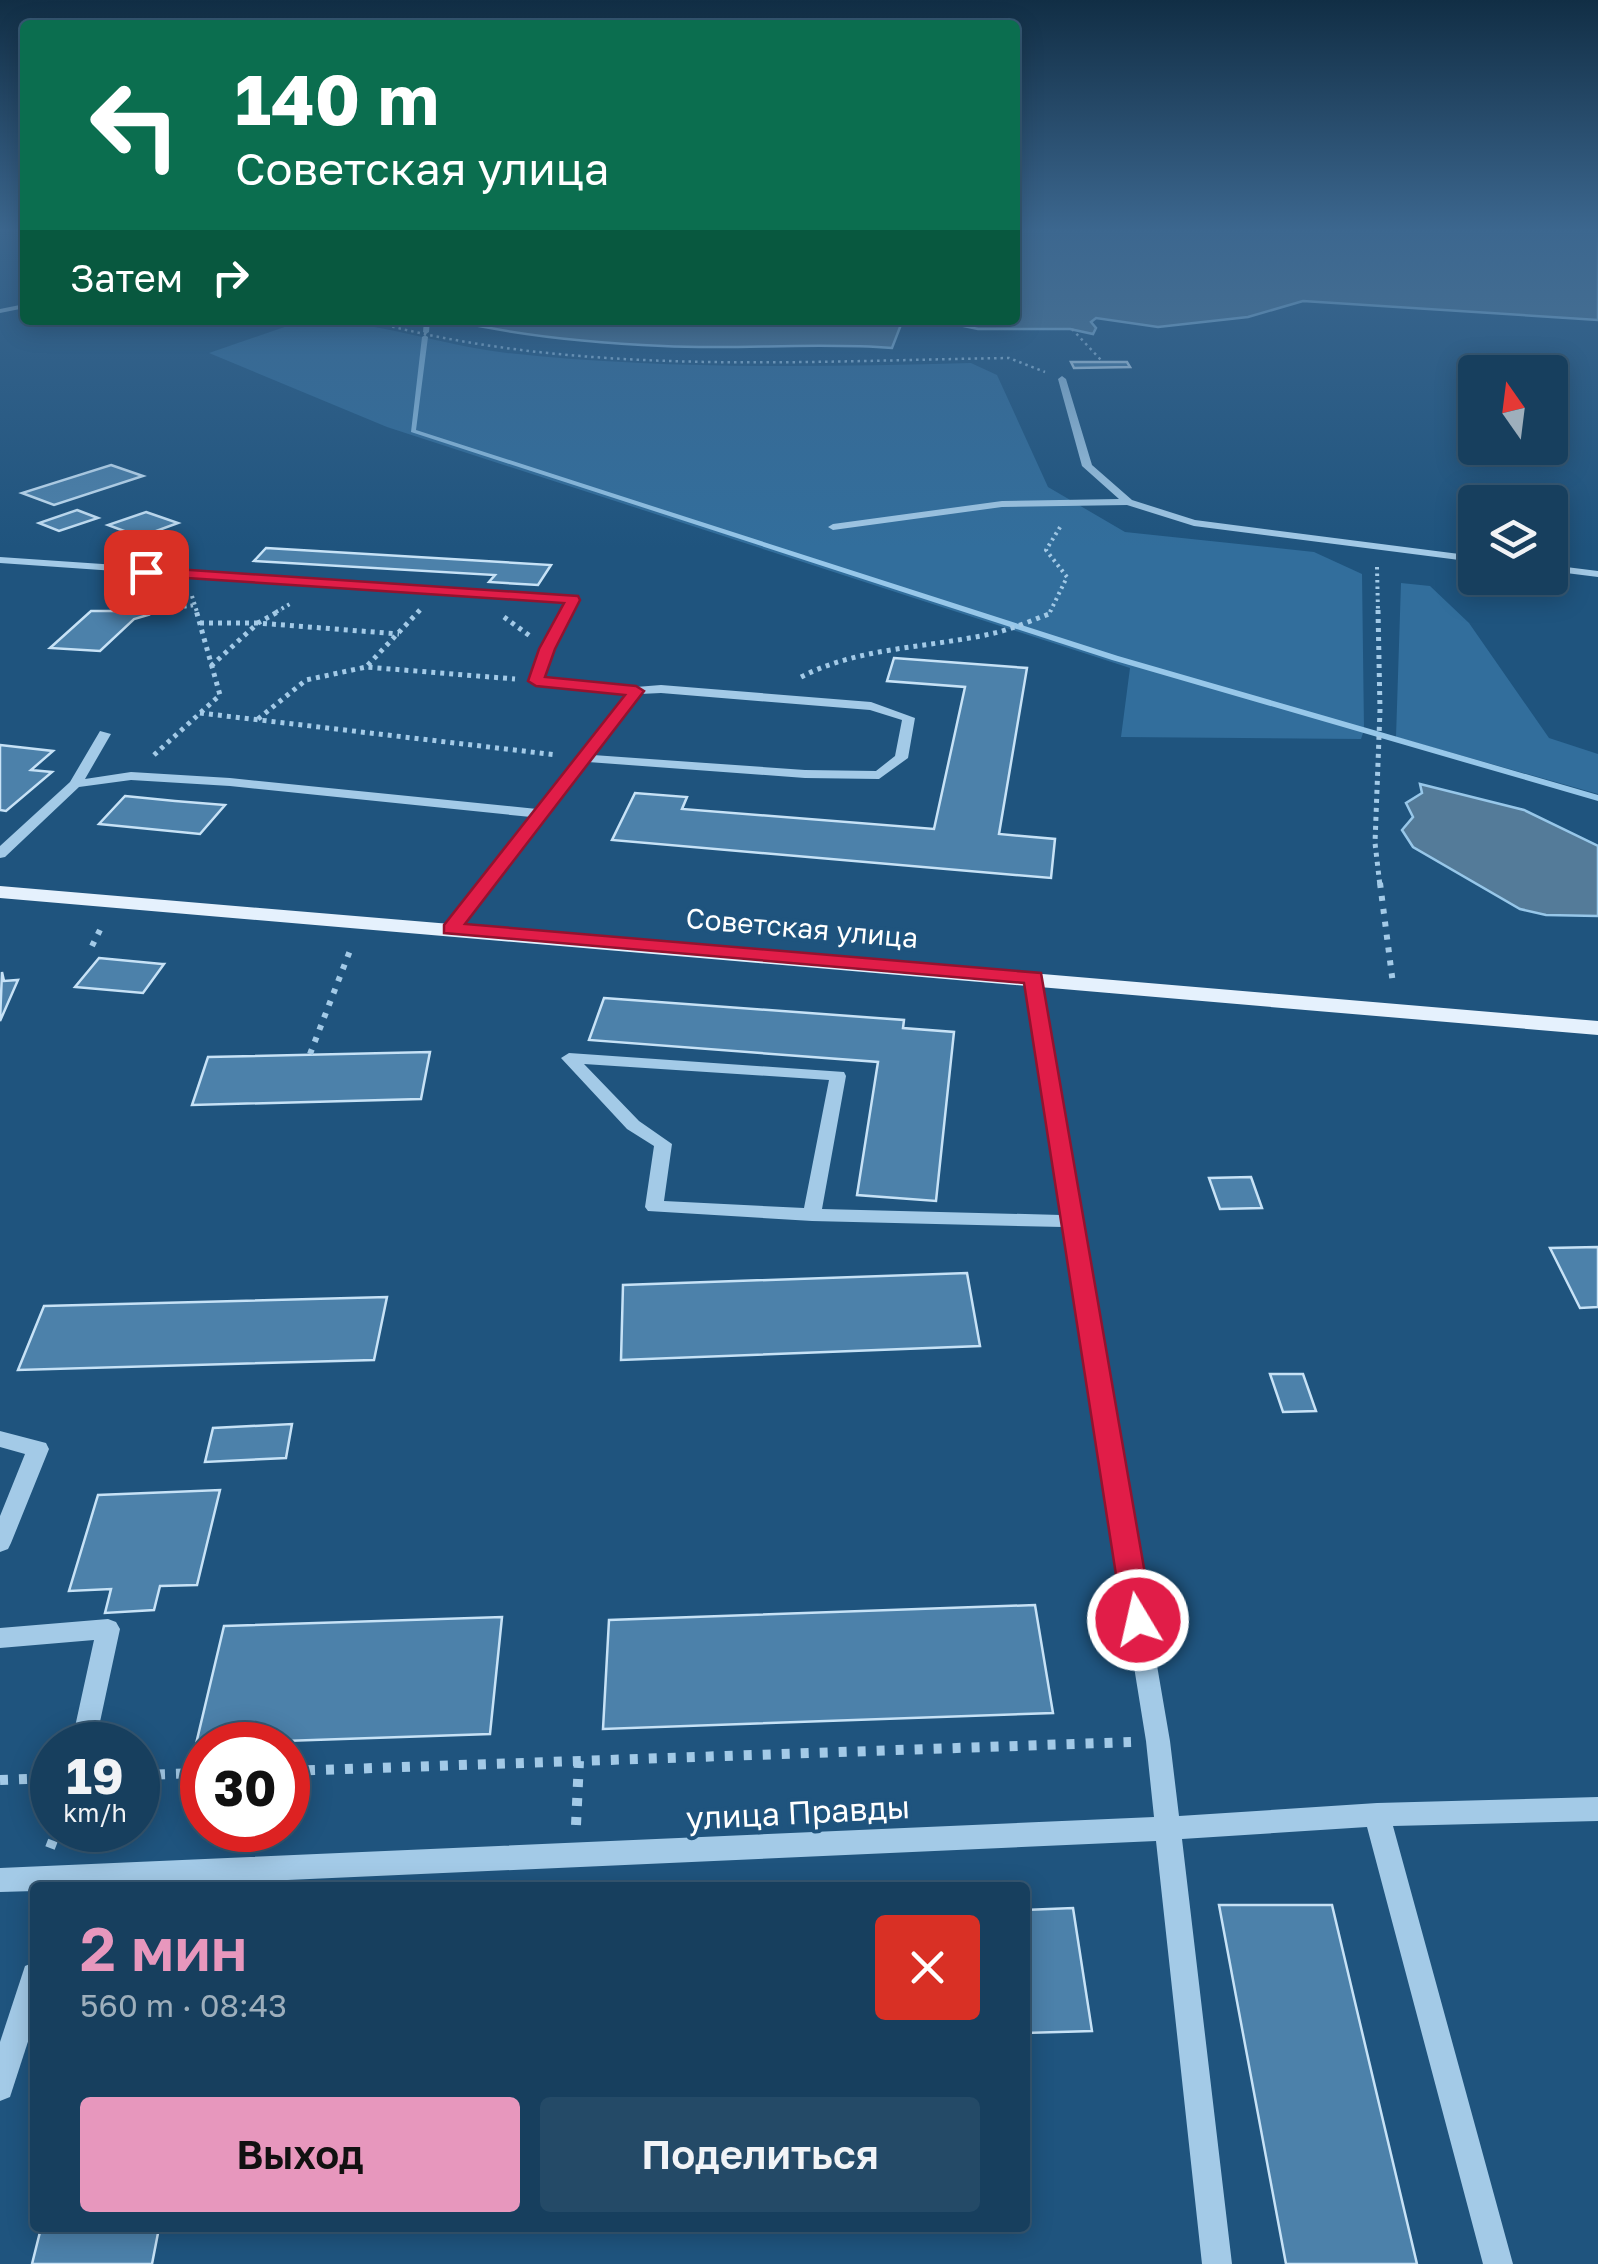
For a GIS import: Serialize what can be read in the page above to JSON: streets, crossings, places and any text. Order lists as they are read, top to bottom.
{
  "streets": {
    "main road": ["Советская улица"],
    "street": ["улица Правды"]
  },
  "north": "top",
  "page": {
    "turn": ["140 m", "Советская улица"],
    "then": "Затем",
    "speed": "19 km/h",
    "limit": "30",
    "heading": ["2 мин", "560 m · 08:43"],
    "buttons": ["Выход", "Поделиться"]
  }
}
